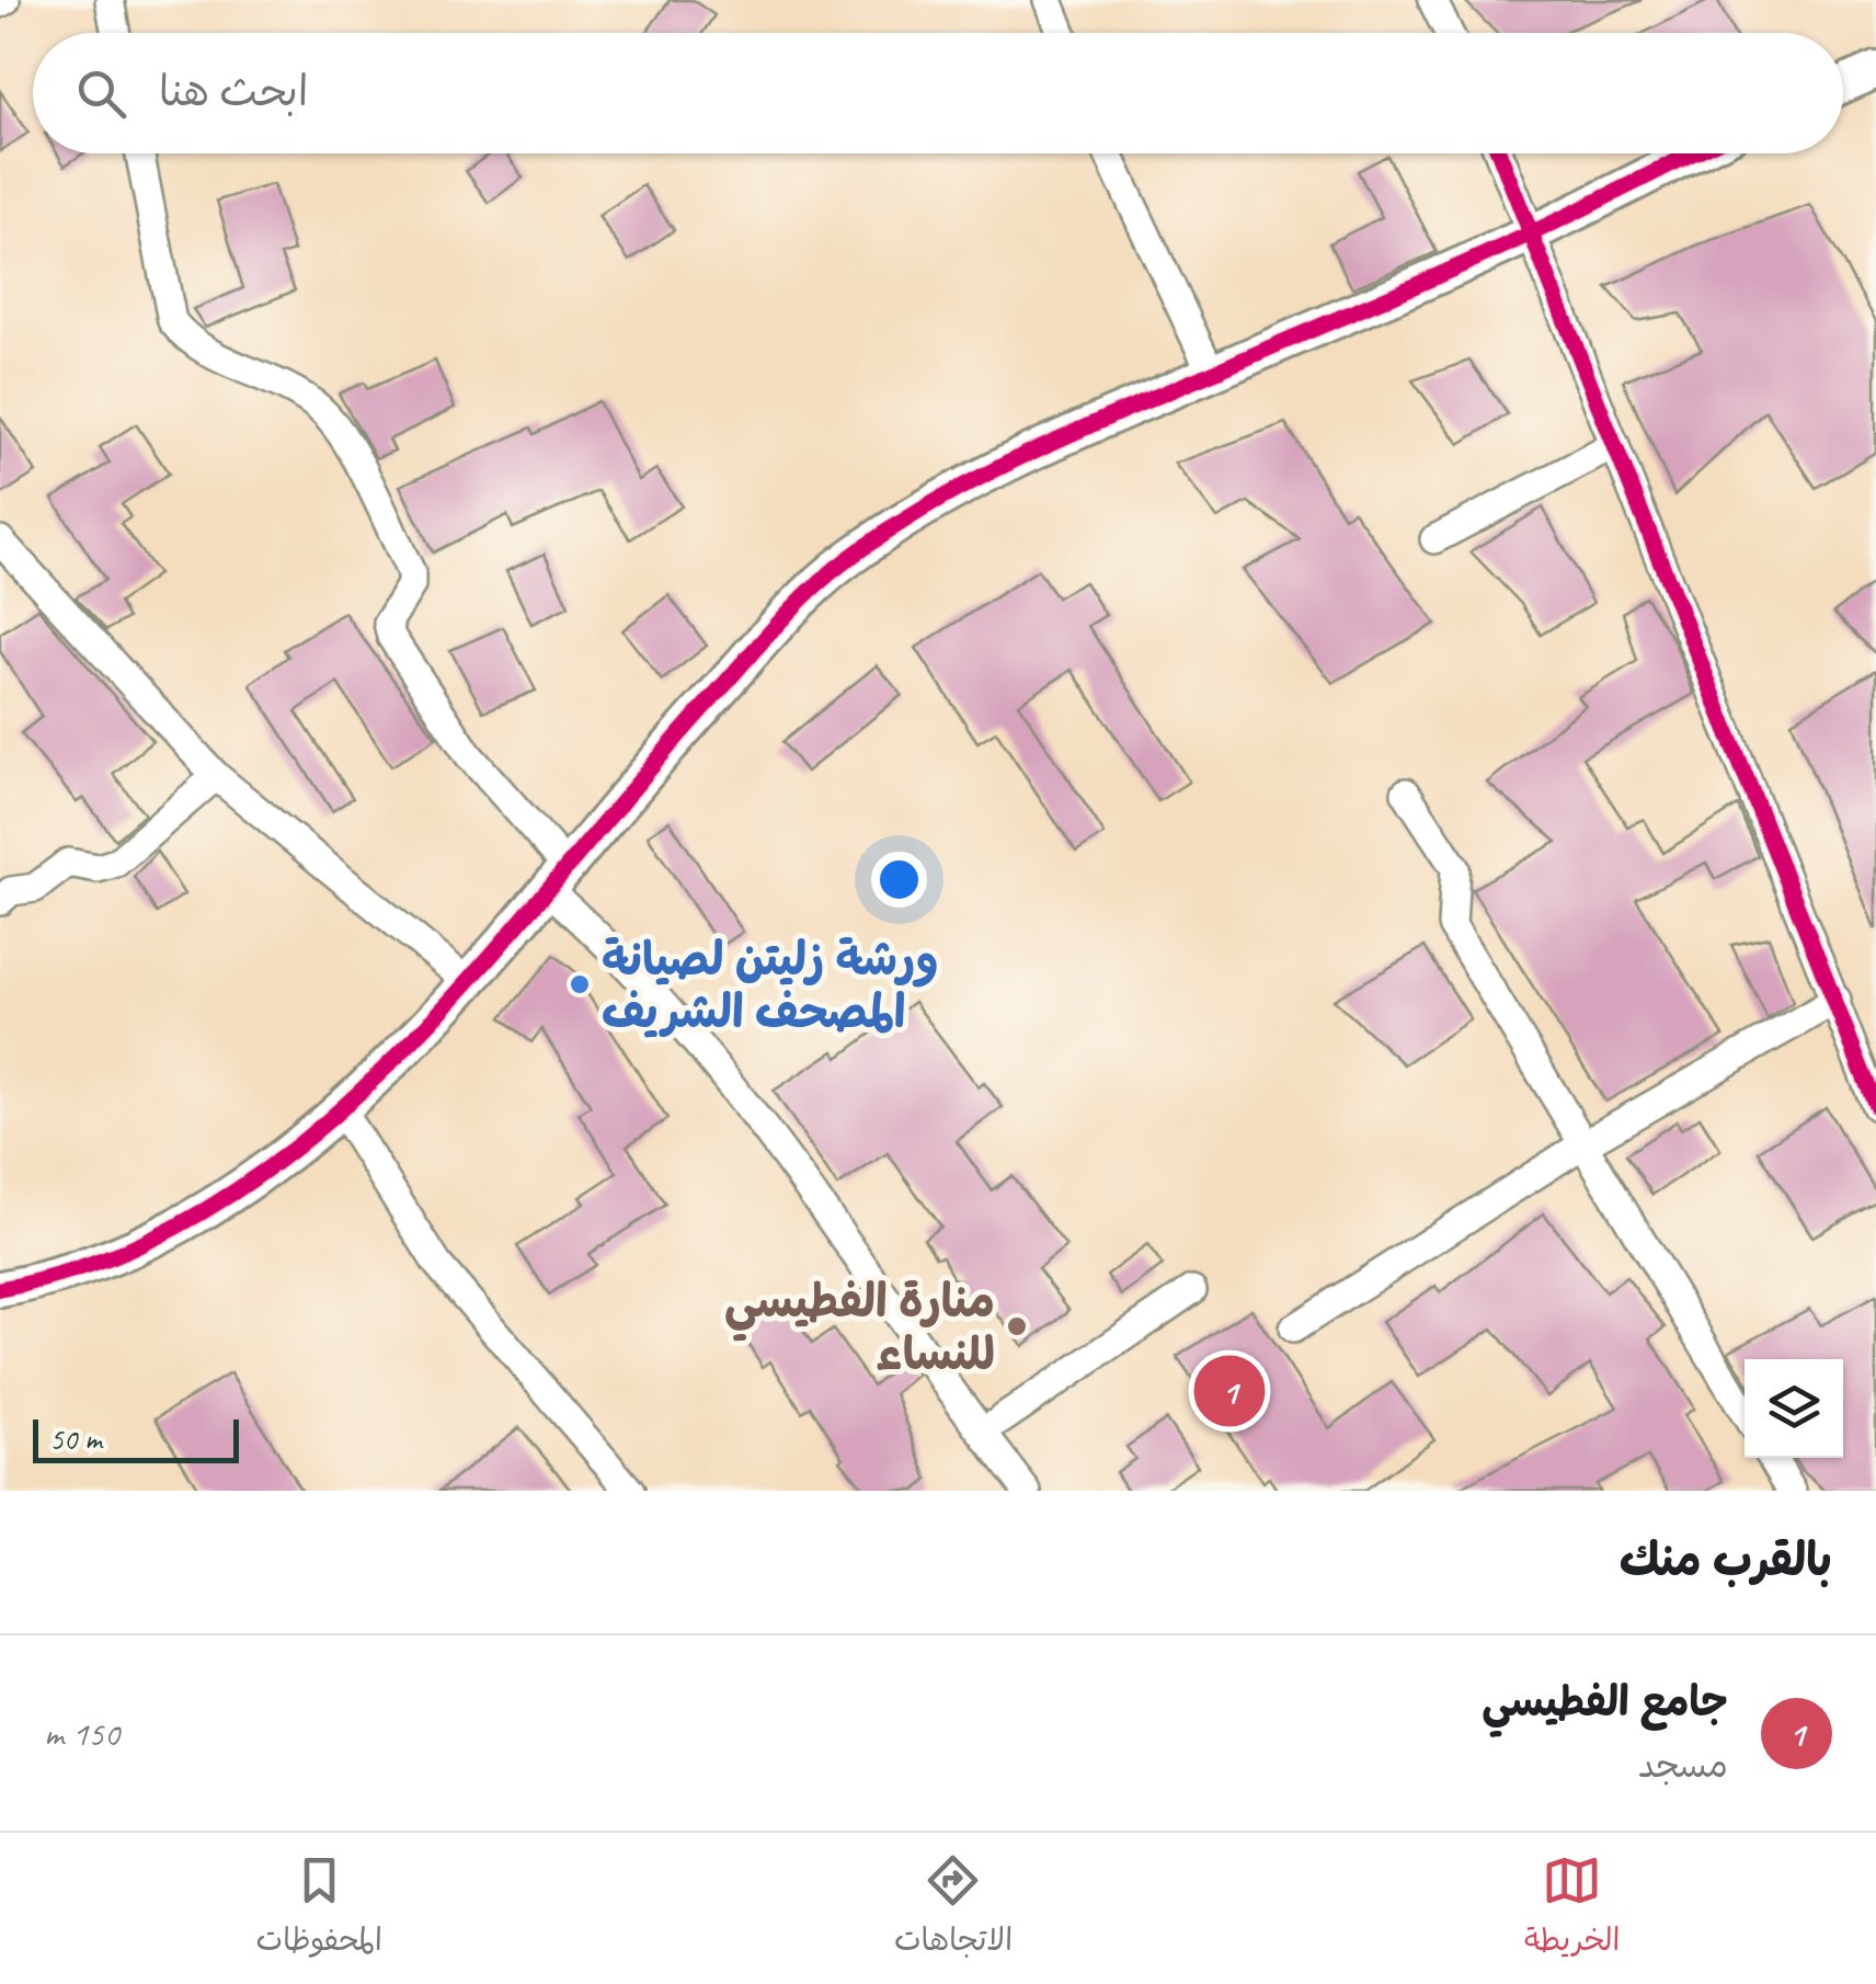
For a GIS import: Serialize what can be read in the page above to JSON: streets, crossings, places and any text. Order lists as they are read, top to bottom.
{
  "places": ["ورشة زليتن لصيانة المصحف الشريف", "منارة الفطيسي للنساء"],
  "scale_bar": "50 m",
  "page": {
    "search": "ابحث هنا",
    "pins": "1",
    "scale": "50 m",
    "heading": "بالقرب منك",
    "list": [
      {
        "mark": "1",
        "name": "جامع الفطيسي",
        "note": "مسجد",
        "value": "150 m"
      }
    ],
    "nav": ["الخريطة", "الاتجاهات", "المحفوظات"]
  }
}
